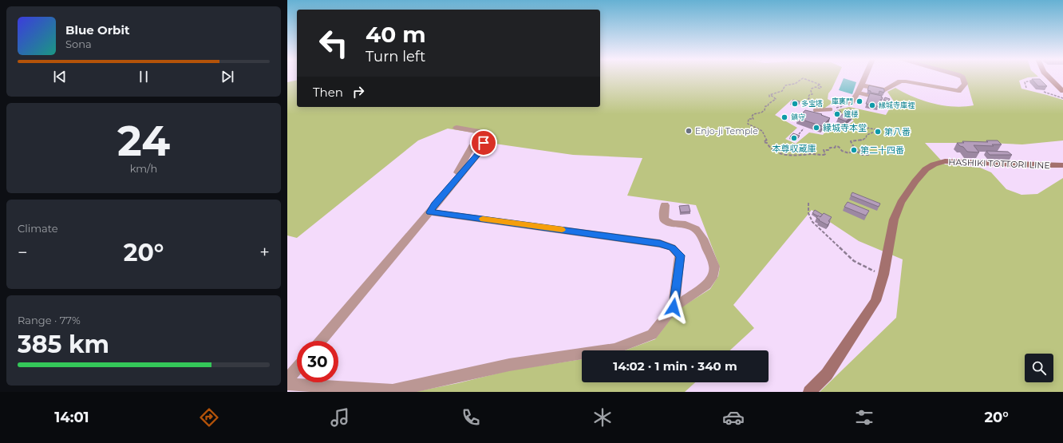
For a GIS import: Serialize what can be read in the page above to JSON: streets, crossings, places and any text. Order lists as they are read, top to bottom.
{
  "streets": {
    "main road": ["HASHIKI TOTTORI LINE"]
  },
  "places": [
    "庫裏門",
    "多宝塔",
    "縁城寺庫裡",
    "鐘楼",
    "鎮守",
    "縁城寺本堂",
    "Enjo-ji Temple",
    "第八番",
    "本尊収蔵庫",
    "第二十四番"
  ],
  "page": {
    "turn": ["40 m", "Turn left"],
    "song": ["Blue Orbit", "Sona"],
    "then": "Then",
    "tile": [
      ["24", "km/h"],
      "Climate",
      ["Range · 77%", "385 km"]
    ],
    "heat": ["−", "20°", "+"],
    "limit": "30",
    "trip": "14:02 · 1 min · 340 m",
    "tabs": ["14:01", "20°"]
  }
}
